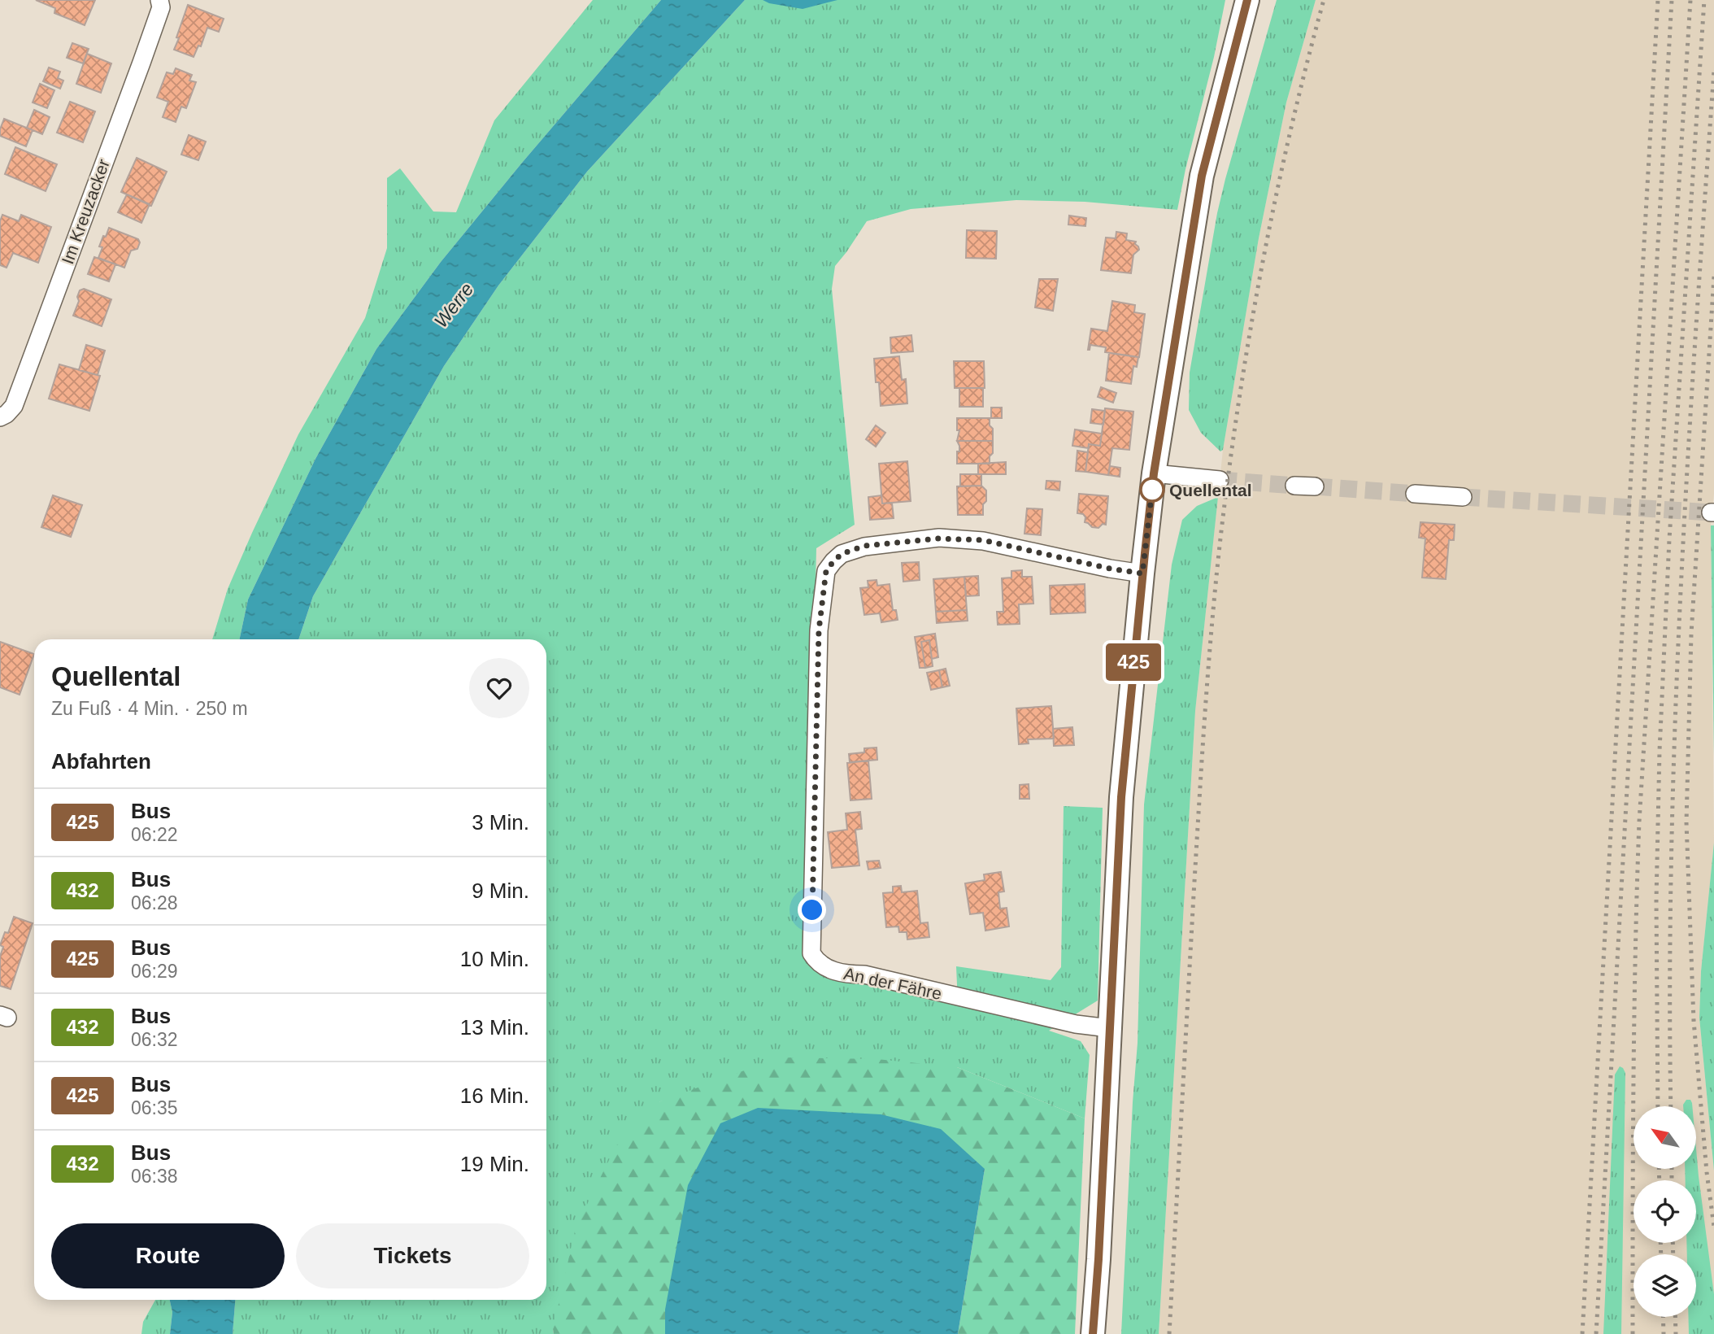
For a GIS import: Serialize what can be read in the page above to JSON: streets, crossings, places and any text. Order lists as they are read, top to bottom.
{
  "streets": {
    "street": ["Im Kreuzacker", "An der Fähre"]
  },
  "water": ["Werre"],
  "places": ["Quellental"],
  "lines": ["bus line 425"],
  "north": "top left",
  "page": {
    "on_map": "425",
    "heading": [
      ["Quellental", "Zu Fuß · 4 Min. · 250 m"],
      "Abfahrten"
    ],
    "list": [
      {
        "mark": "425",
        "name": "Bus",
        "note": "06:22",
        "value": "3 Min."
      },
      {
        "mark": "432",
        "name": "Bus",
        "note": "06:28",
        "value": "9 Min."
      },
      {
        "mark": "425",
        "name": "Bus",
        "note": "06:29",
        "value": "10 Min."
      },
      {
        "mark": "432",
        "name": "Bus",
        "note": "06:32",
        "value": "13 Min."
      },
      {
        "mark": "425",
        "name": "Bus",
        "note": "06:35",
        "value": "16 Min."
      },
      {
        "mark": "432",
        "name": "Bus",
        "note": "06:38",
        "value": "19 Min."
      }
    ],
    "buttons": ["Route", "Tickets"]
  }
}
